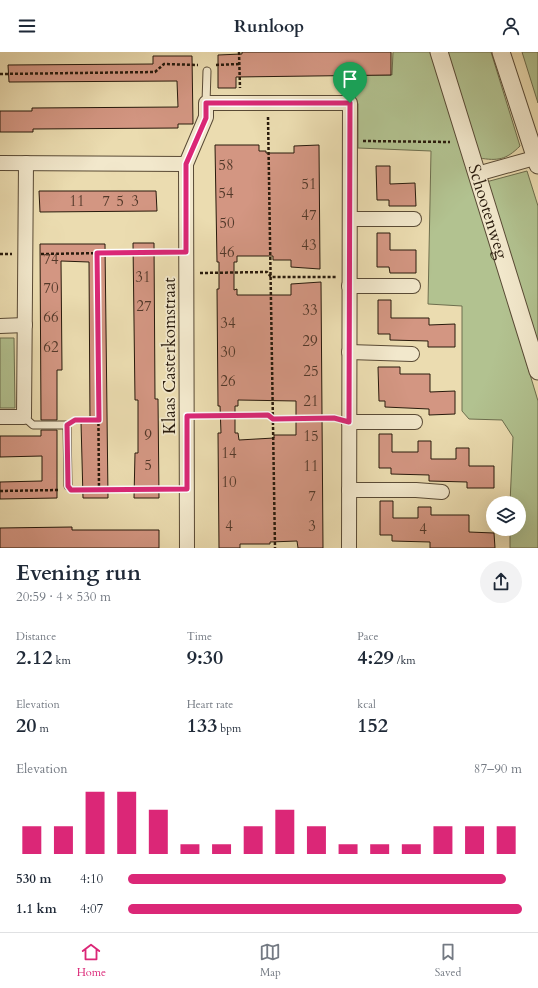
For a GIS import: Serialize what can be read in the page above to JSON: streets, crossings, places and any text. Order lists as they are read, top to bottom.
{
  "streets": {
    "street": ["Schootenweg", "Klaas Casterkomstraat"]
  },
  "house_numbers": [
    "58",
    "51",
    "54",
    "11",
    "7",
    "5",
    "3",
    "47",
    "50",
    "43",
    "46",
    "74",
    "31",
    "70",
    "27",
    "33",
    "66",
    "34",
    "29",
    "62",
    "30",
    "25",
    "26",
    "21",
    "9",
    "15",
    "14",
    "5",
    "11",
    "10",
    "7",
    "4",
    "3",
    "4"
  ],
  "page": {
    "header": "Runloop",
    "heading": ["Evening run", "20:59 · 4 × 530 m"],
    "stats": [
      ["Distance", "2.12 km"],
      ["Time", "9:30"],
      ["Pace", "4:29 /km"],
      ["Elevation", "20 m"],
      ["Heart rate", "133 bpm"],
      ["kcal", "152"]
    ],
    "chart": ["Elevation", "87–90 m"],
    "list": [
      {
        "name": "530 m",
        "note": "4:10"
      },
      {
        "name": "1.1 km",
        "note": "4:07"
      }
    ],
    "tabs": ["Home", "Map", "Saved"]
  }
}
